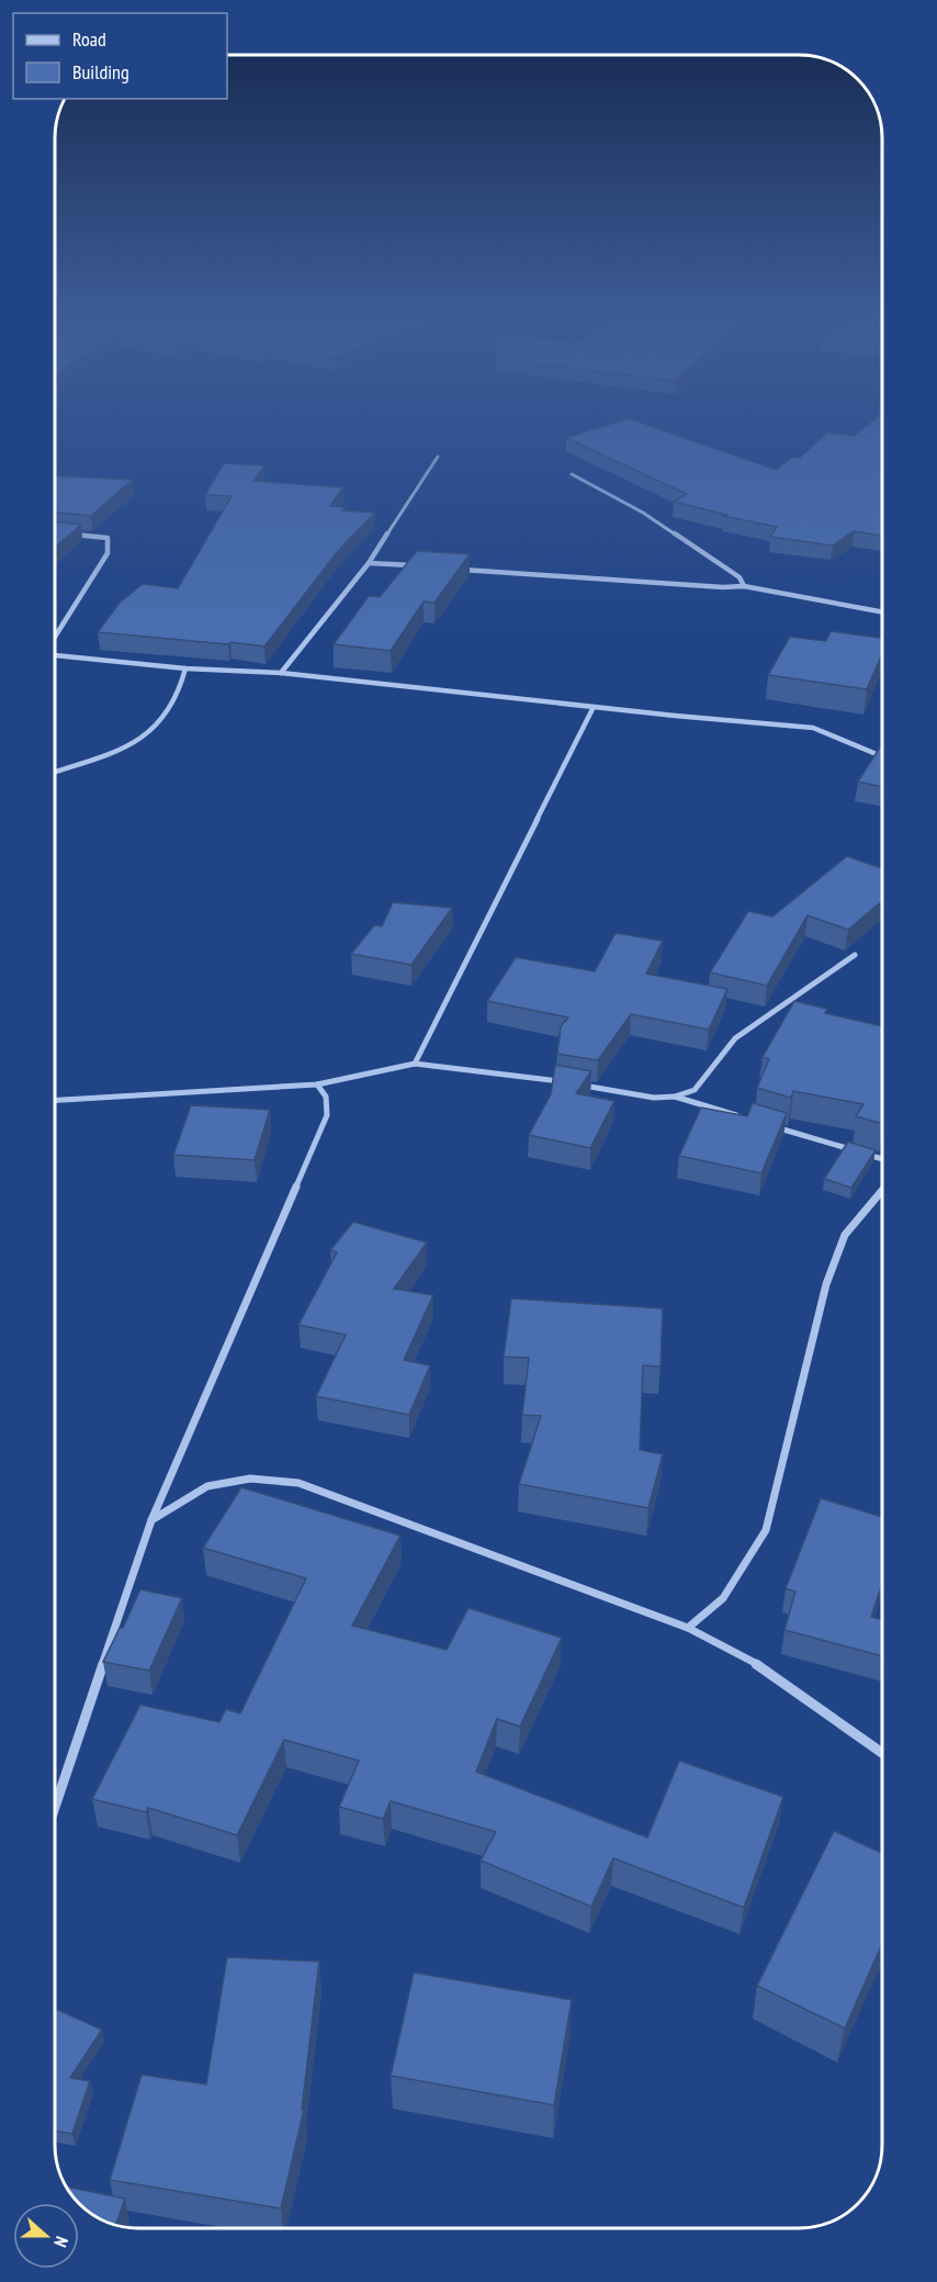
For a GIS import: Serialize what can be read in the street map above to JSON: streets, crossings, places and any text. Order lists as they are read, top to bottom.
{
  "legend": ["Road", "Building"],
  "north": "right"
}
